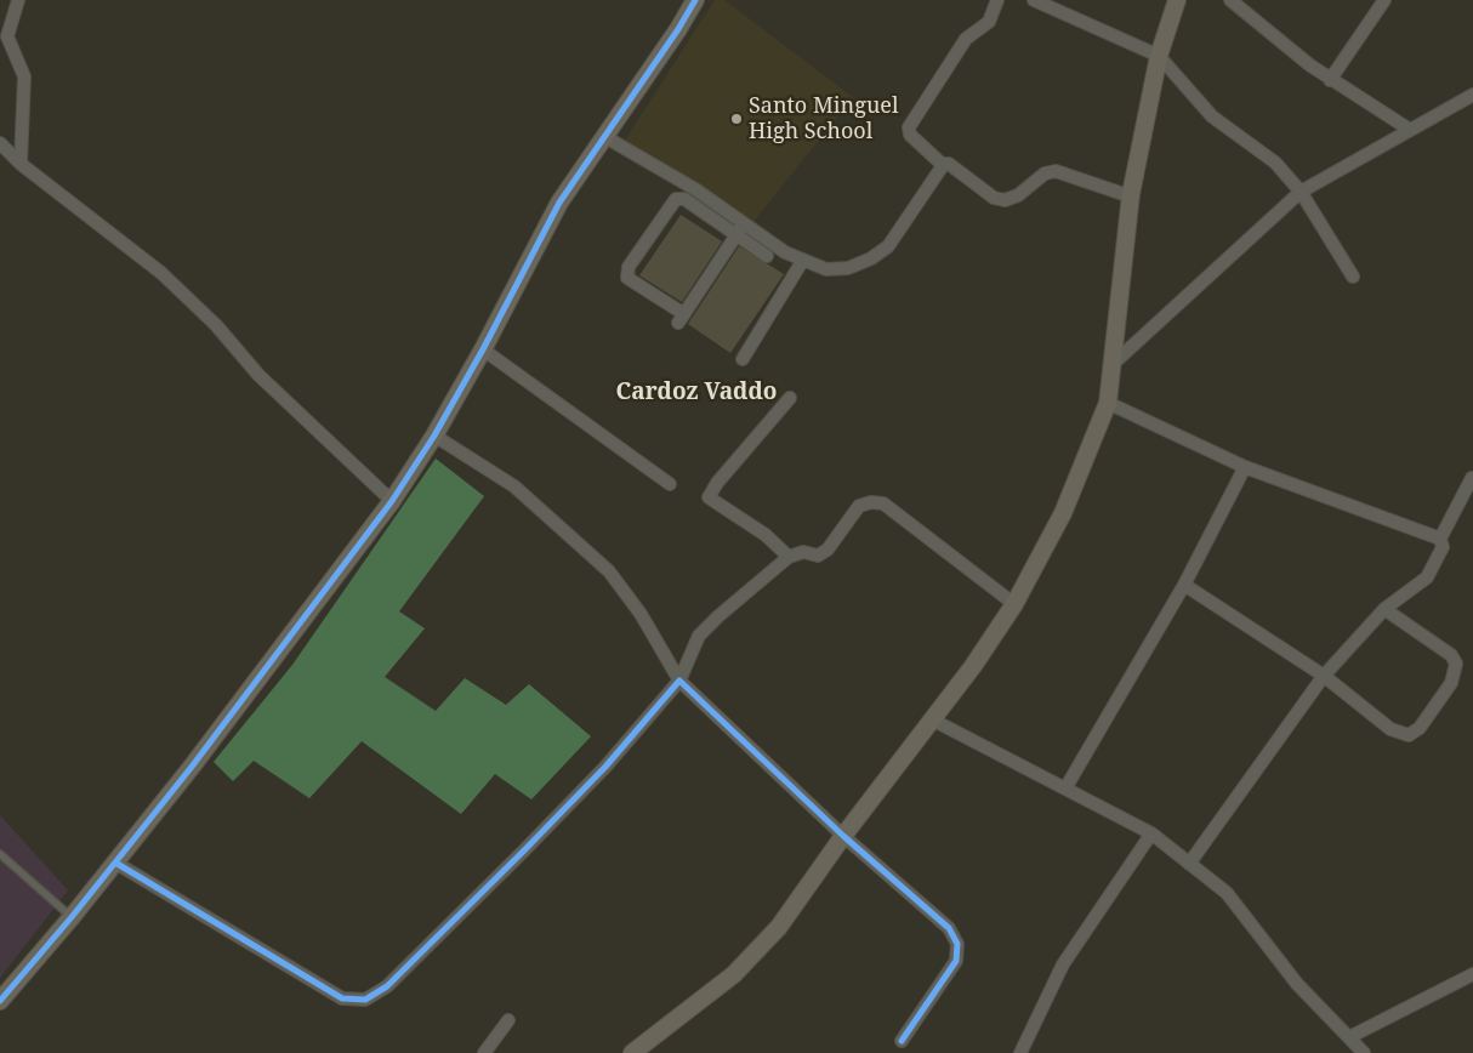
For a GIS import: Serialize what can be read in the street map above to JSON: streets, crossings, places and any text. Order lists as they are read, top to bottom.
{
  "districts": ["Cardoz Vaddo"],
  "places": ["Santo Minguel High School"]
}
